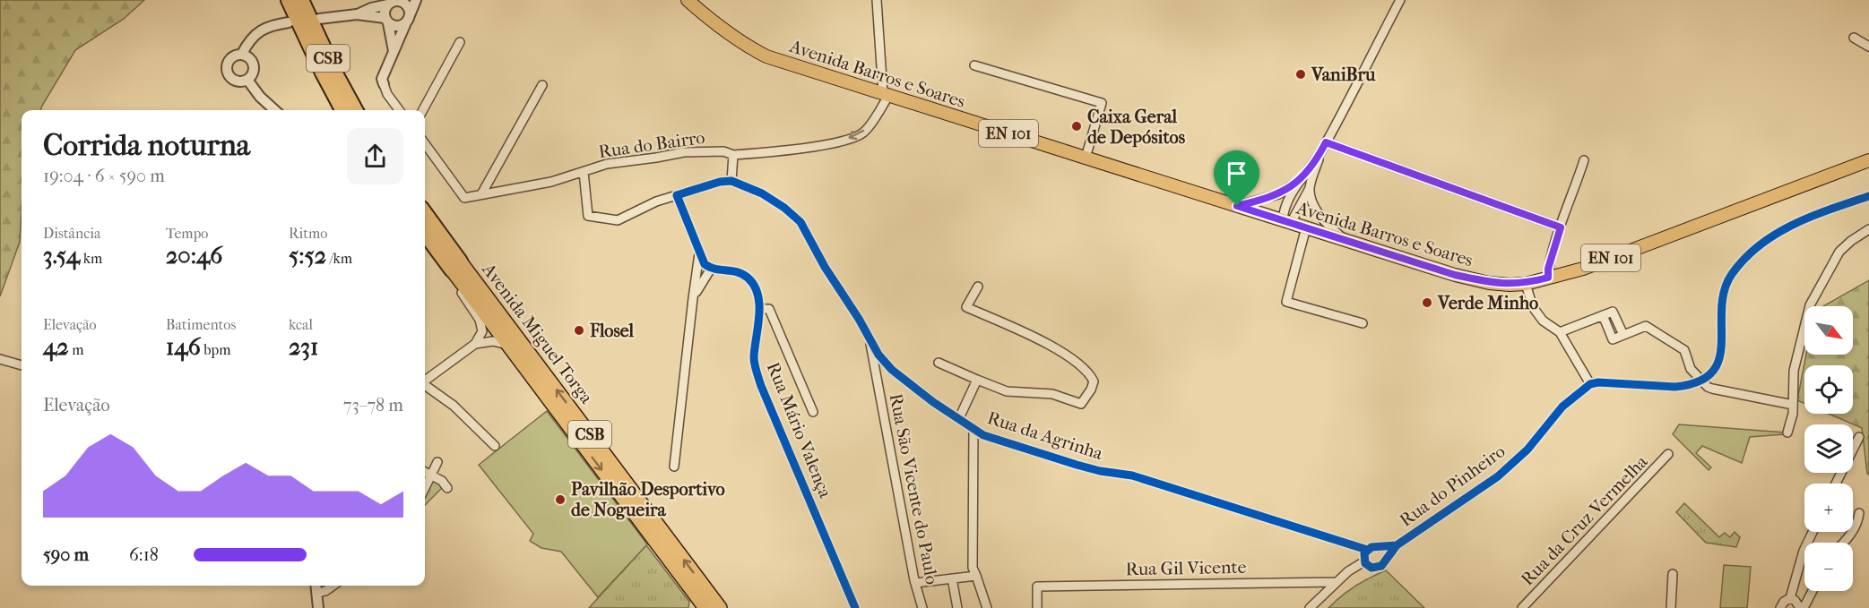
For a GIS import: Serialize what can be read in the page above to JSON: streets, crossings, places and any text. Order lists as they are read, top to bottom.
{
  "streets": {
    "highway": ["CSB", "Avenida Miguel Torga"],
    "main road": ["Avenida Barros e Soares", "EN 101"],
    "street": [
      "Rua do Bairro",
      "Rua Mário Valença",
      "Rua da Agrinha",
      "Rua do Pinheiro",
      "Rua São Vicente do Paulo",
      "Rua da Cruz Vermelha",
      "Rua Gil Vicente"
    ]
  },
  "crossings": [
    ["CSB", "Avenida Miguel Torga"],
    ["Avenida Barros e Soares", "Rua do Bairro"],
    ["Rua da Agrinha", "Rua do Pinheiro"],
    ["Rua da Agrinha", "Rua São Vicente do Paulo"]
  ],
  "places": [
    "VaniBru",
    "Caixa Geral de Depósitos",
    "Verde Minho",
    "Flosel",
    "Pavilhão Desportivo de Nogueira"
  ],
  "north": "bottom right",
  "page": {
    "heading": ["Corrida noturna", "19:04 · 6 × 590 m"],
    "stats": [
      ["Distância", "3.54 km"],
      ["Tempo", "20:46"],
      ["Ritmo", "5:52 /km"],
      ["Elevação", "42 m"],
      ["Batimentos", "146 bpm"],
      ["kcal", "231"]
    ],
    "map_buttons": ["+", "−"],
    "chart": ["Elevação", "73–78 m"],
    "list": [
      {
        "name": "590 m",
        "note": "6:18"
      }
    ]
  }
}
